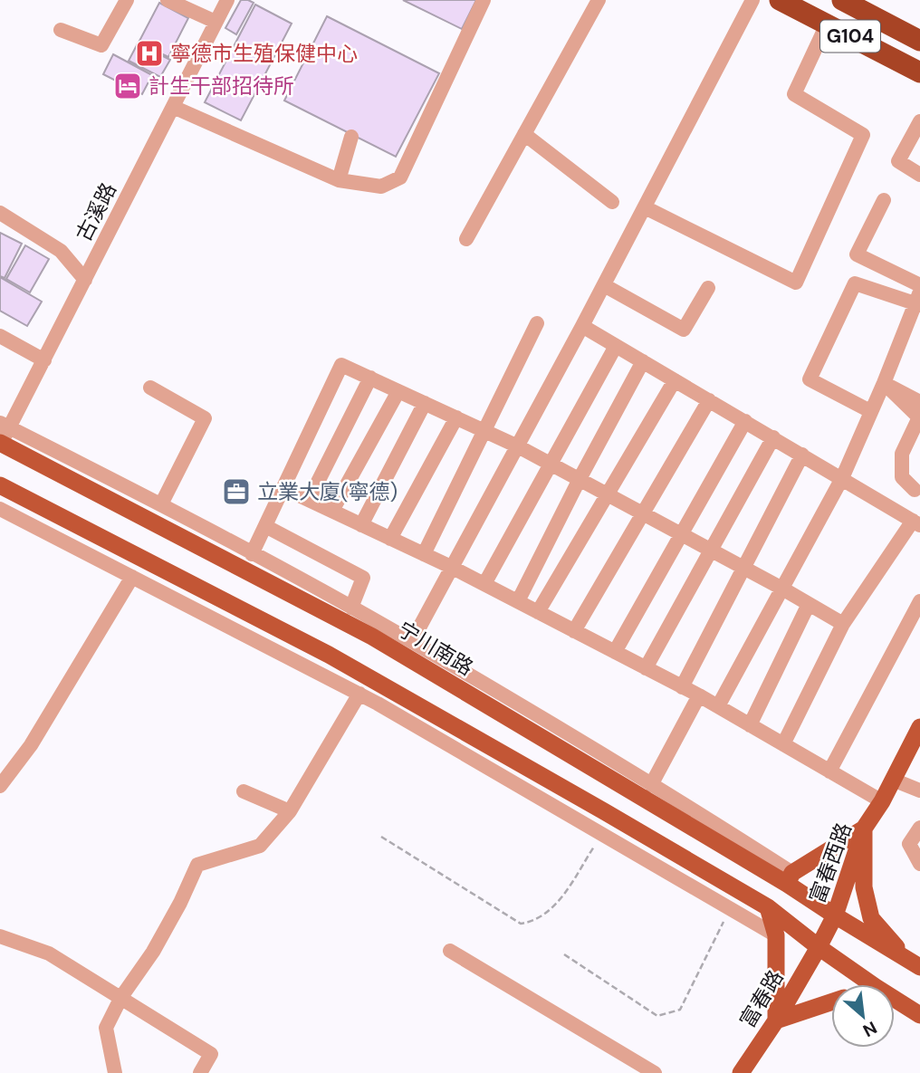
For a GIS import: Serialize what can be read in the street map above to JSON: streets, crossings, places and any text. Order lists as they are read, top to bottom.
{
  "streets": {
    "highway": ["G104"],
    "main road": ["宁川南路", "富春西路", "富春路"],
    "street": ["古溪路"]
  },
  "crossings": [
    ["古溪路", "宁川南路"],
    ["宁川南路", "富春西路"],
    ["富春西路", "富春路"]
  ],
  "places": {
    "hospital": ["寧德市生殖保健中心"],
    "hotel": ["計生干部招待所"],
    "office": ["立業大廈(寧德)"]
  },
  "north": "bottom right"
}
